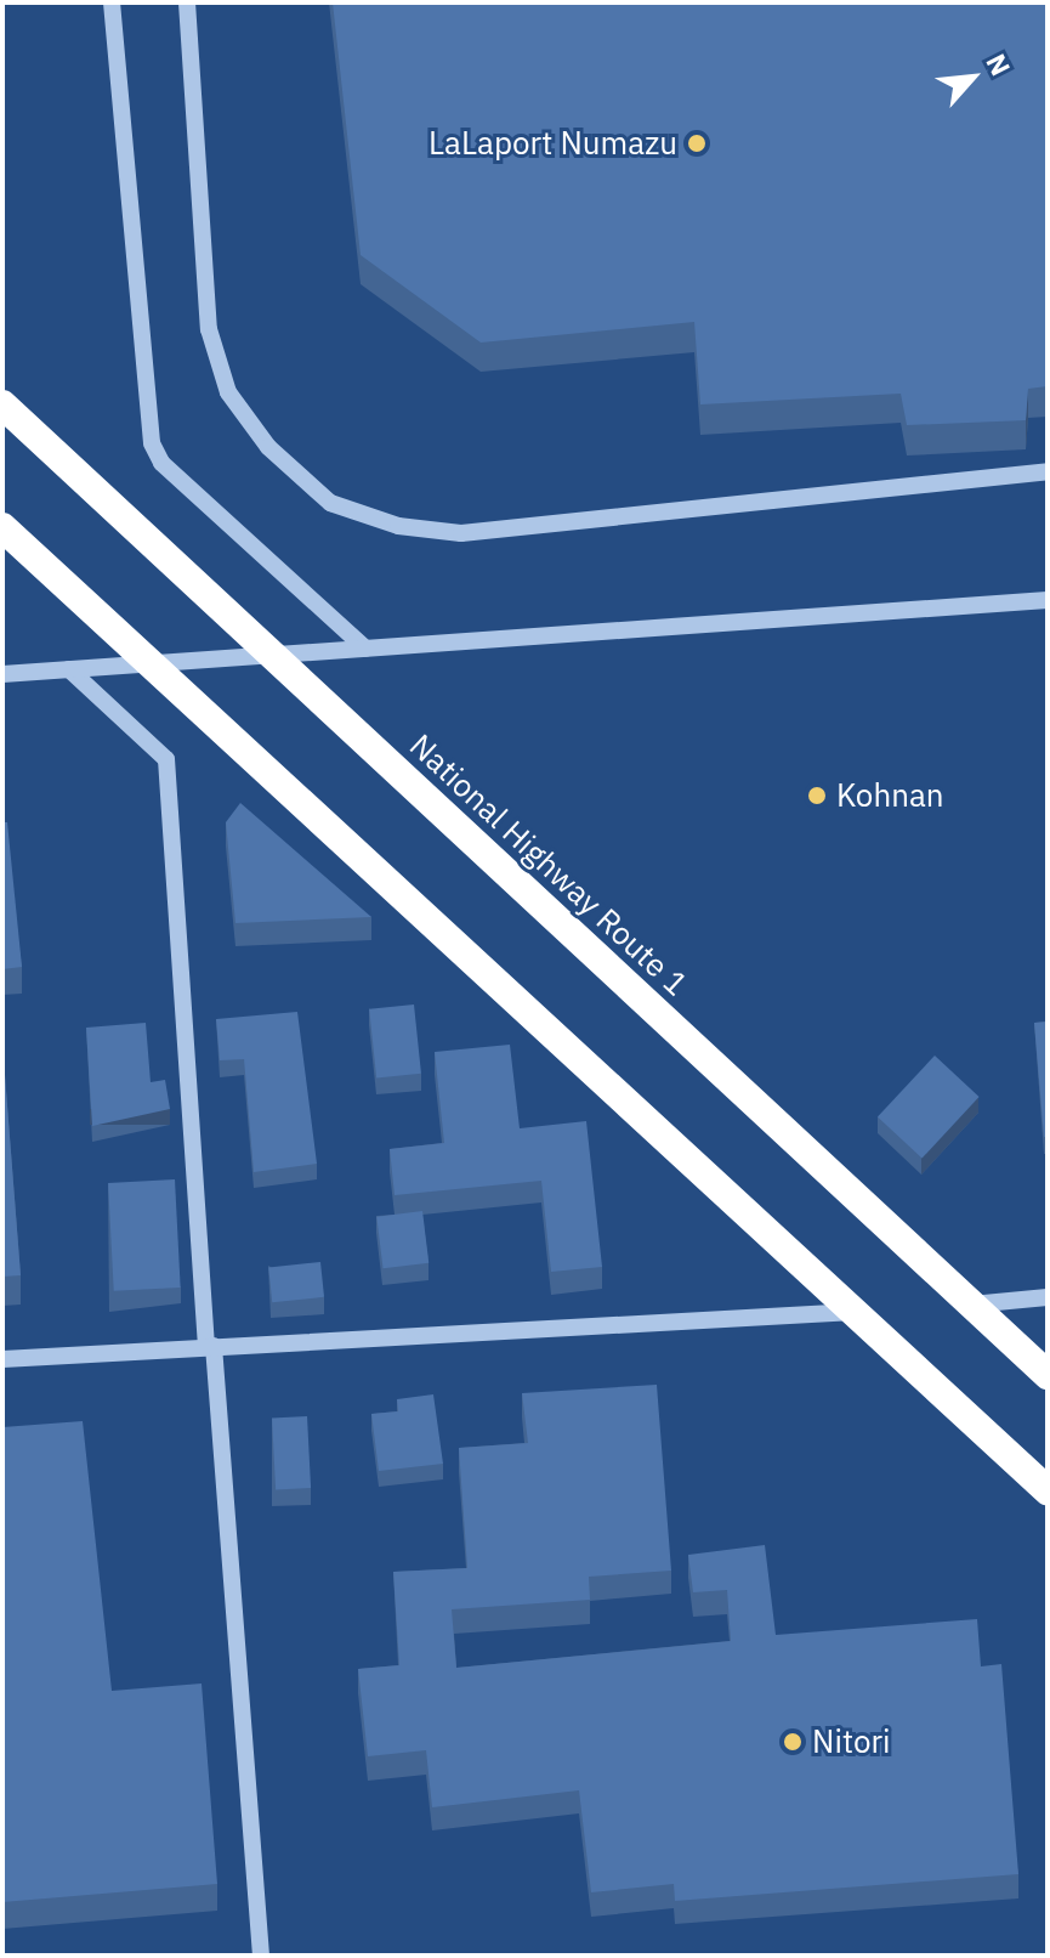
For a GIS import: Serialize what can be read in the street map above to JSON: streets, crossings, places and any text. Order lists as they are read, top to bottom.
{
  "streets": {
    "highway": ["National Highway Route 1"]
  },
  "places": ["LaLaport Numazu", "Kohnan", "Nitori"],
  "north": "top right"
}
